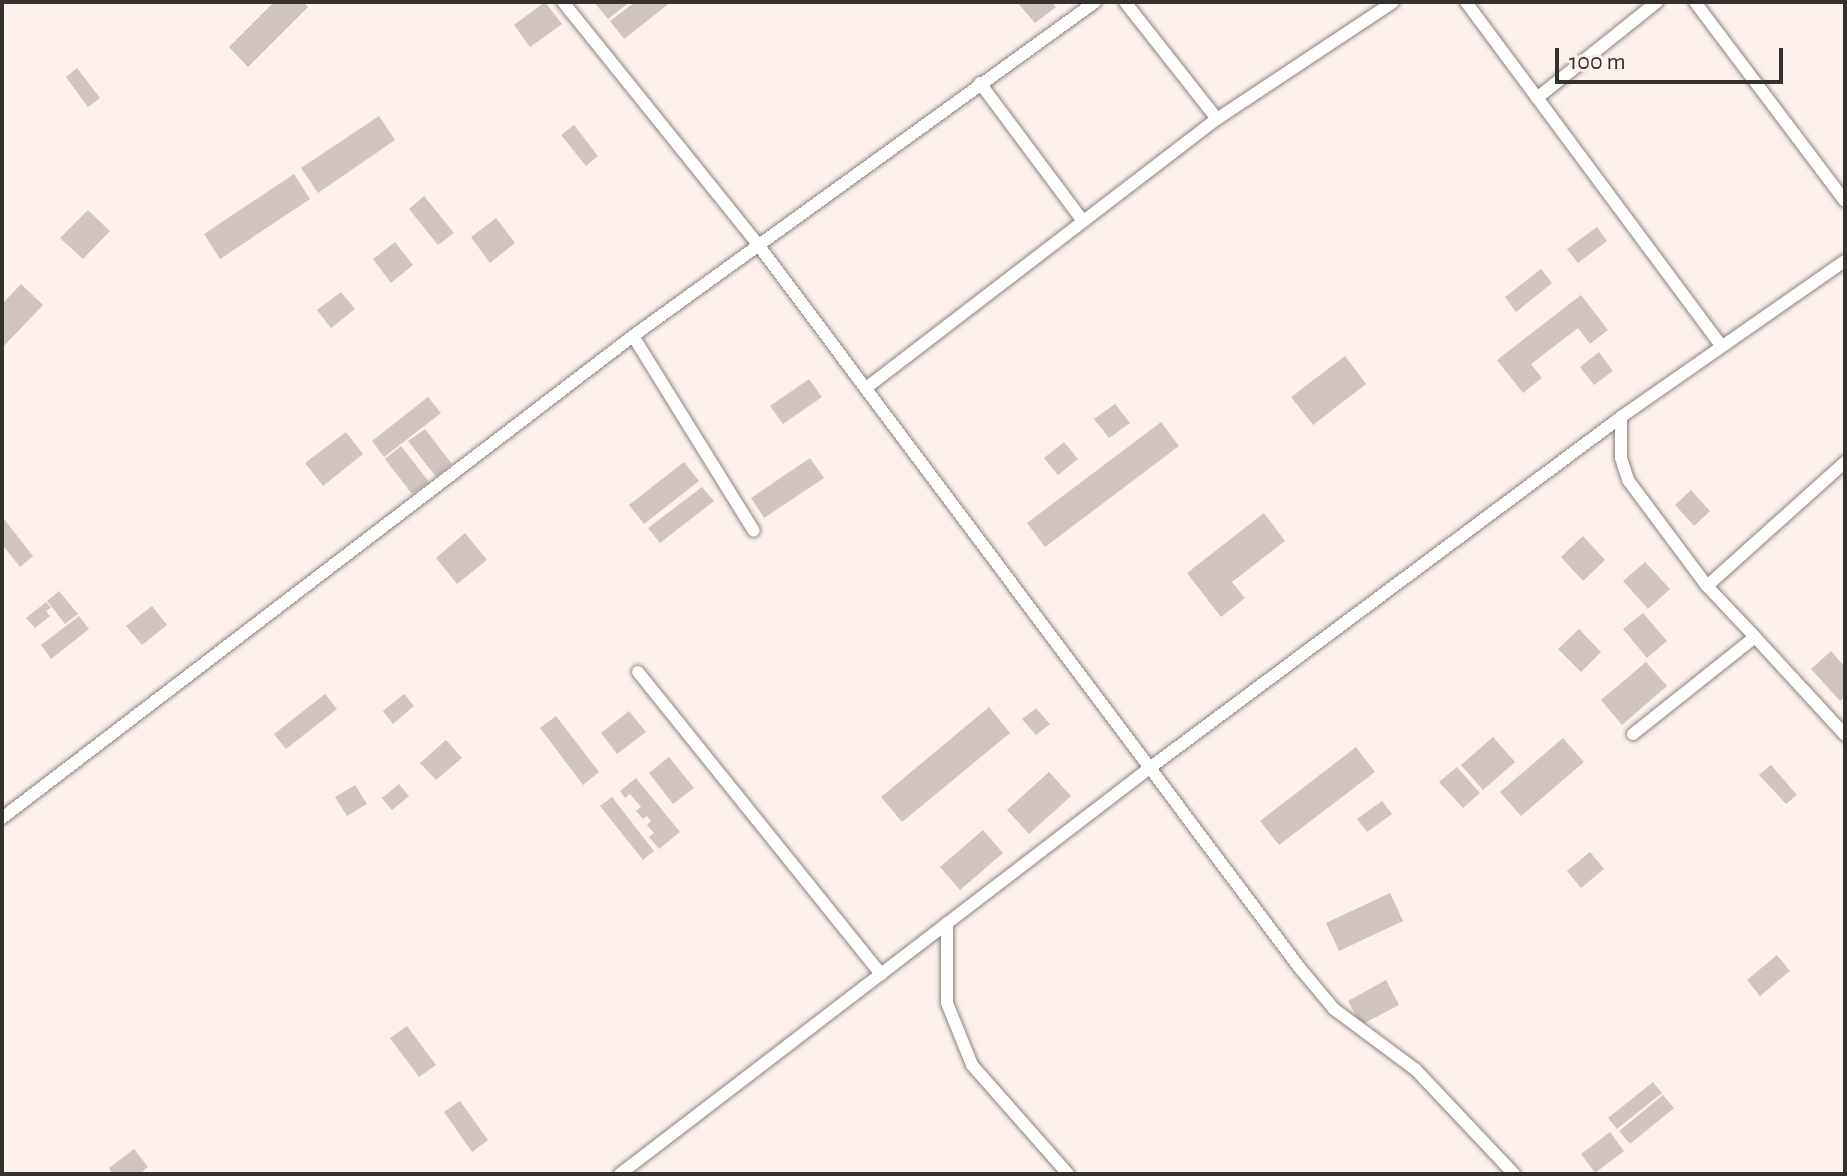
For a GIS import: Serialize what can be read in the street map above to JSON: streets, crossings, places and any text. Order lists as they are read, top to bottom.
{
  "scale_bar": "100 m"
}
